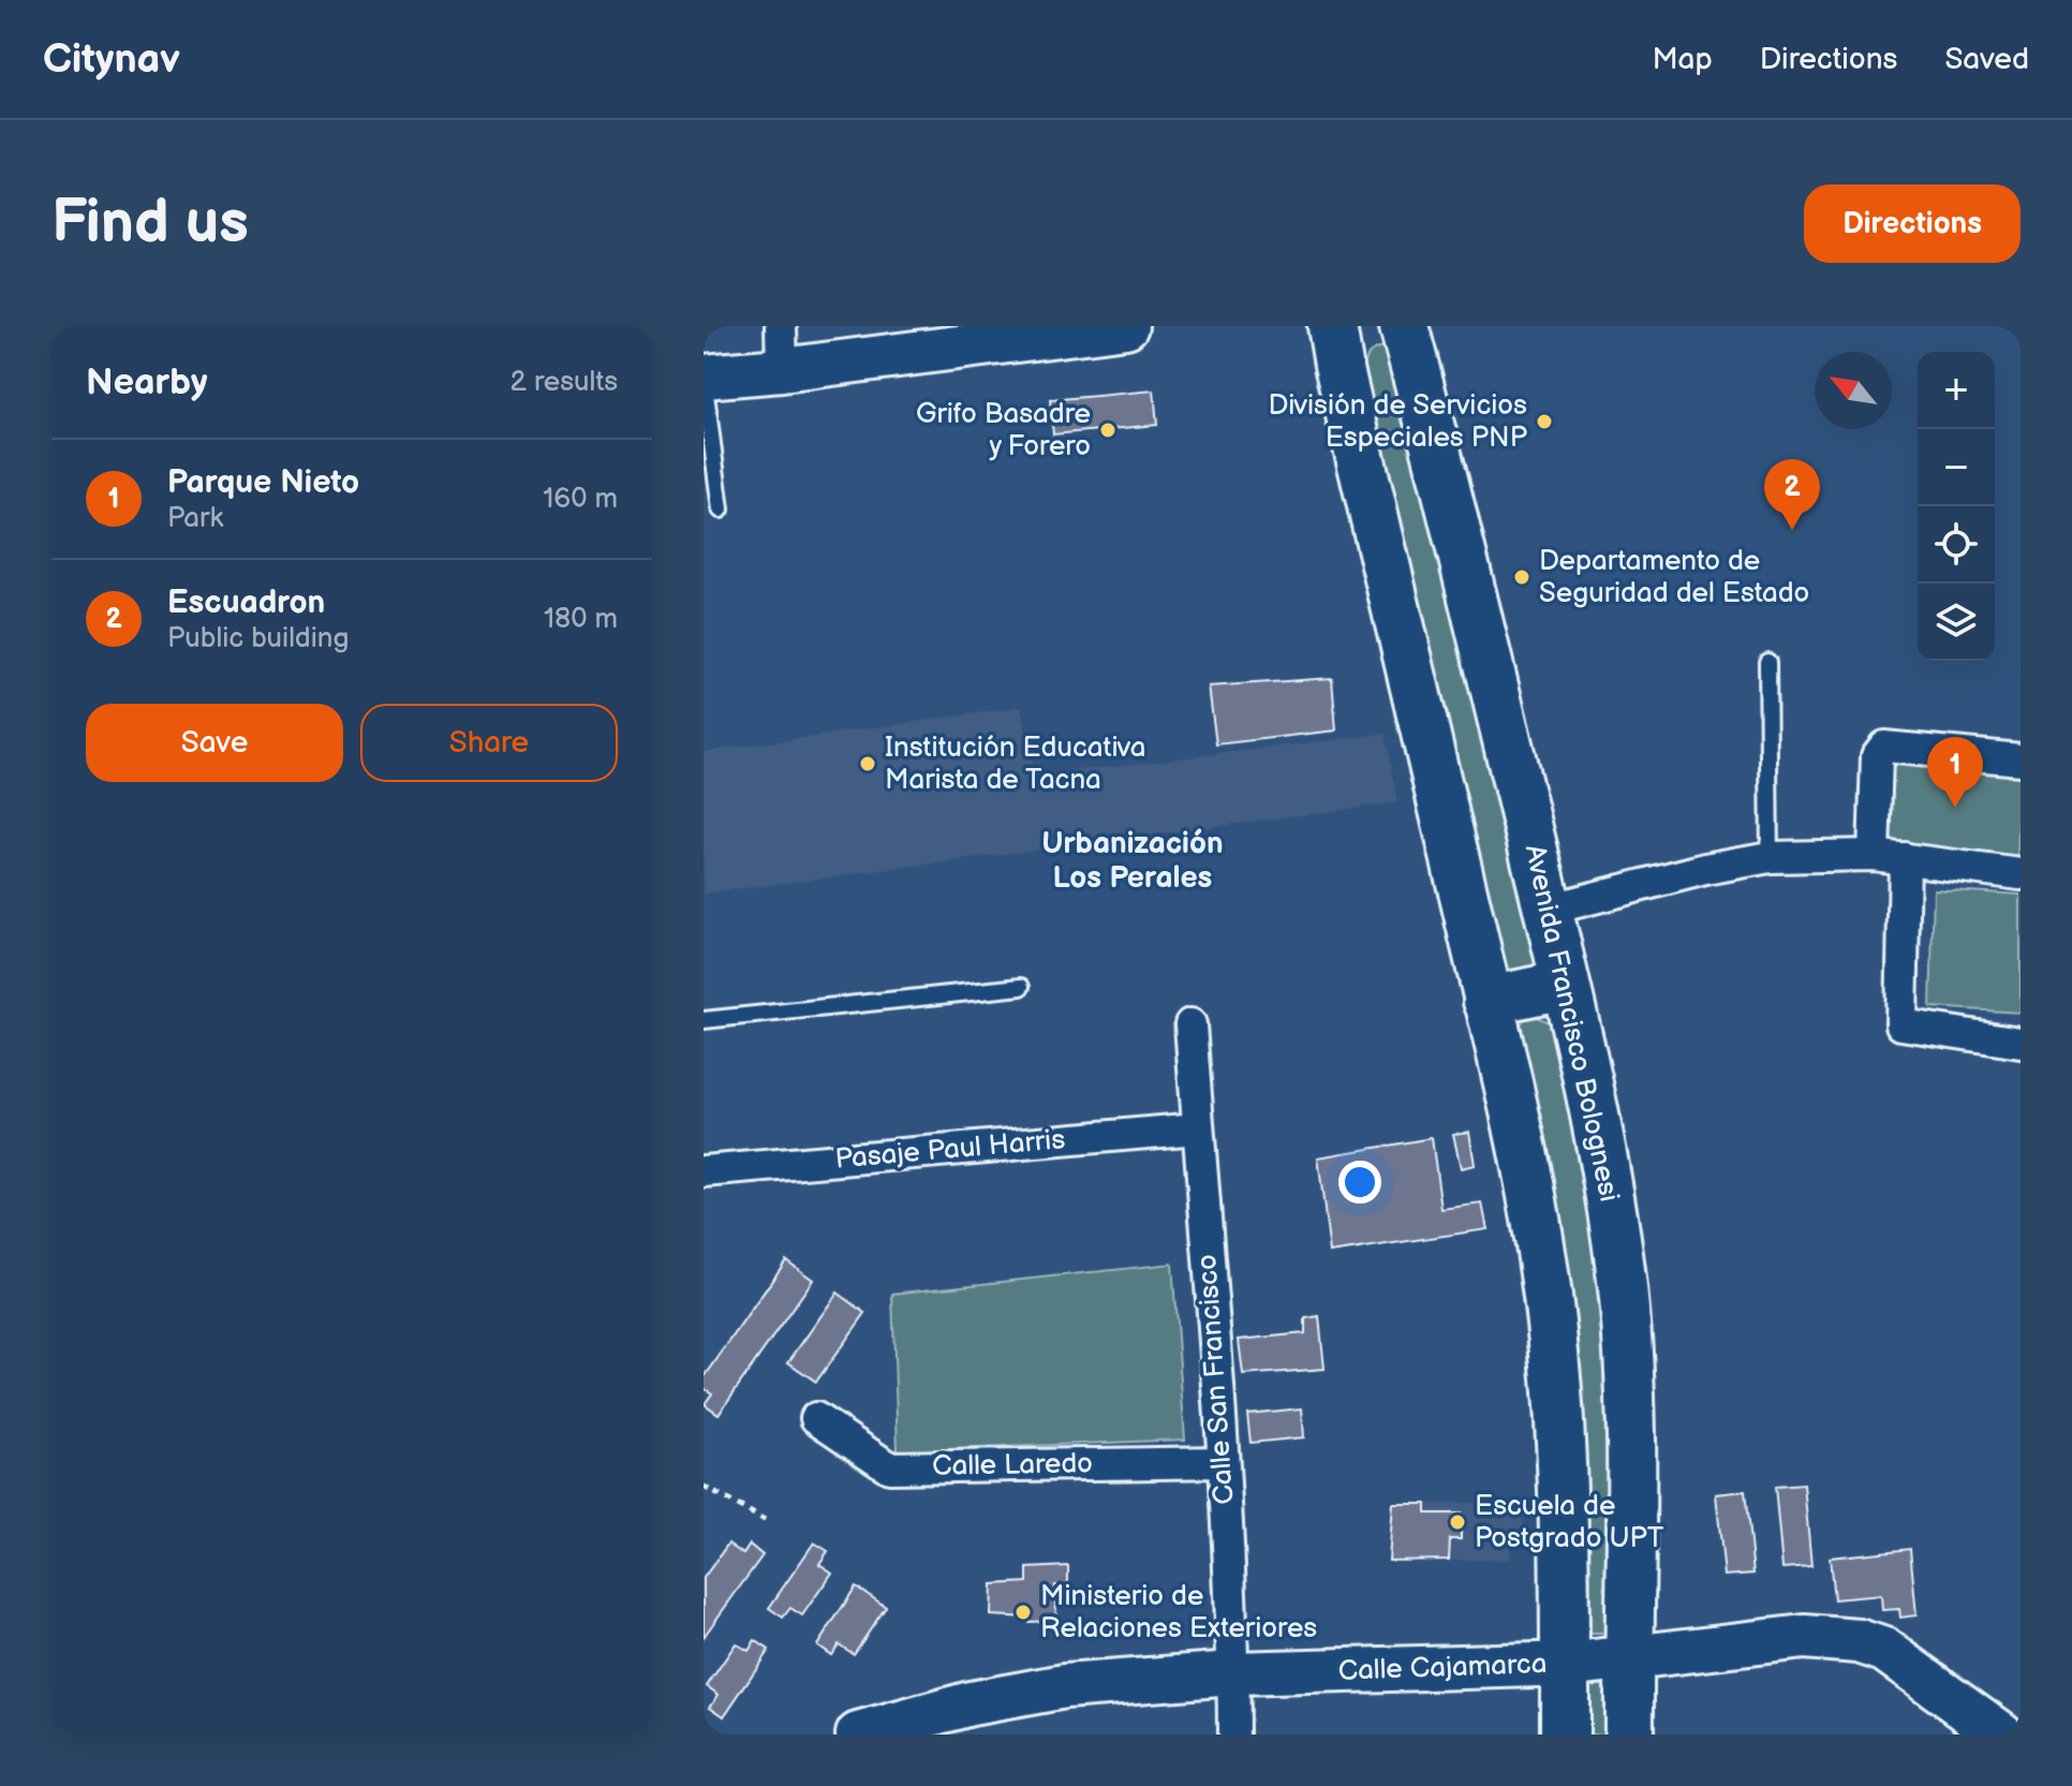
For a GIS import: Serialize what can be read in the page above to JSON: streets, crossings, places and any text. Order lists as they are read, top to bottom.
{
  "streets": {
    "main road": ["Avenida Francisco Bolognesi"],
    "street": [
      "Pasaje Paul Harris",
      "Calle San Francisco",
      "Calle Laredo",
      "Calle Cajamarca"
    ]
  },
  "crossings": [
    ["Avenida Francisco Bolognesi", "Calle Cajamarca"],
    ["Pasaje Paul Harris", "Calle San Francisco"],
    ["Calle San Francisco", "Calle Laredo"],
    ["Calle San Francisco", "Calle Cajamarca"]
  ],
  "districts": ["Urbanización Los Perales"],
  "places": [
    "División de Servicios Especiales PNP",
    "Grifo Basadre y Forero",
    "Departamento de Seguridad del Estado",
    "Institución Educativa Marista de Tacna",
    "Escuela de Postgrado UPT",
    "Ministerio de Relaciones Exteriores"
  ],
  "north": "top left",
  "page": {
    "header": "Citynav",
    "nav": ["Map", "Directions", "Saved"],
    "buttons": [
      "Directions",
      ["Save", "Share"]
    ],
    "title": "Find us",
    "heading": ["Nearby", "2 results"],
    "map_buttons": ["+", "−"],
    "list": [
      {
        "mark": "1",
        "name": "Parque Nieto",
        "note": "Park",
        "value": "160 m"
      },
      {
        "mark": "2",
        "name": "Escuadron",
        "note": "Public building",
        "value": "180 m"
      }
    ],
    "pins": ["2", "1"]
  }
}
